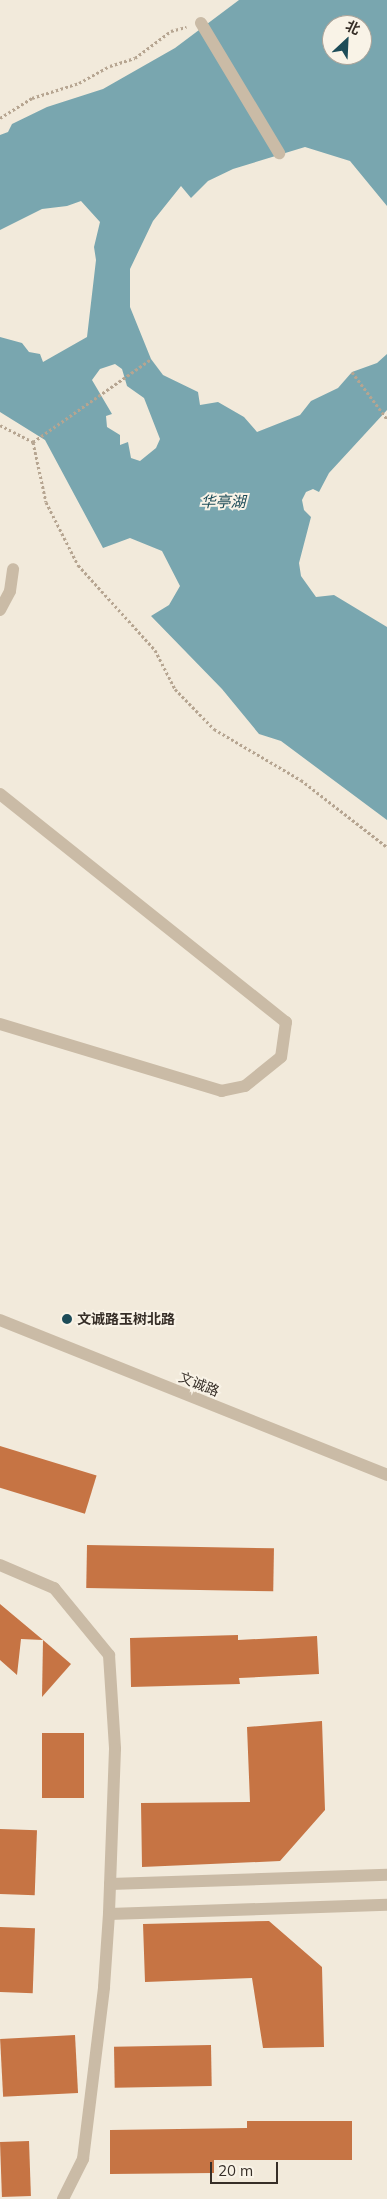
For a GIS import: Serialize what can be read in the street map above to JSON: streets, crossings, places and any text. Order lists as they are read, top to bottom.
{
  "streets": {
    "street": ["文诚路"]
  },
  "water": ["华亭湖"],
  "places": ["文诚路玉树北路"],
  "scale_bar": "20 m",
  "north": "top right"
}
